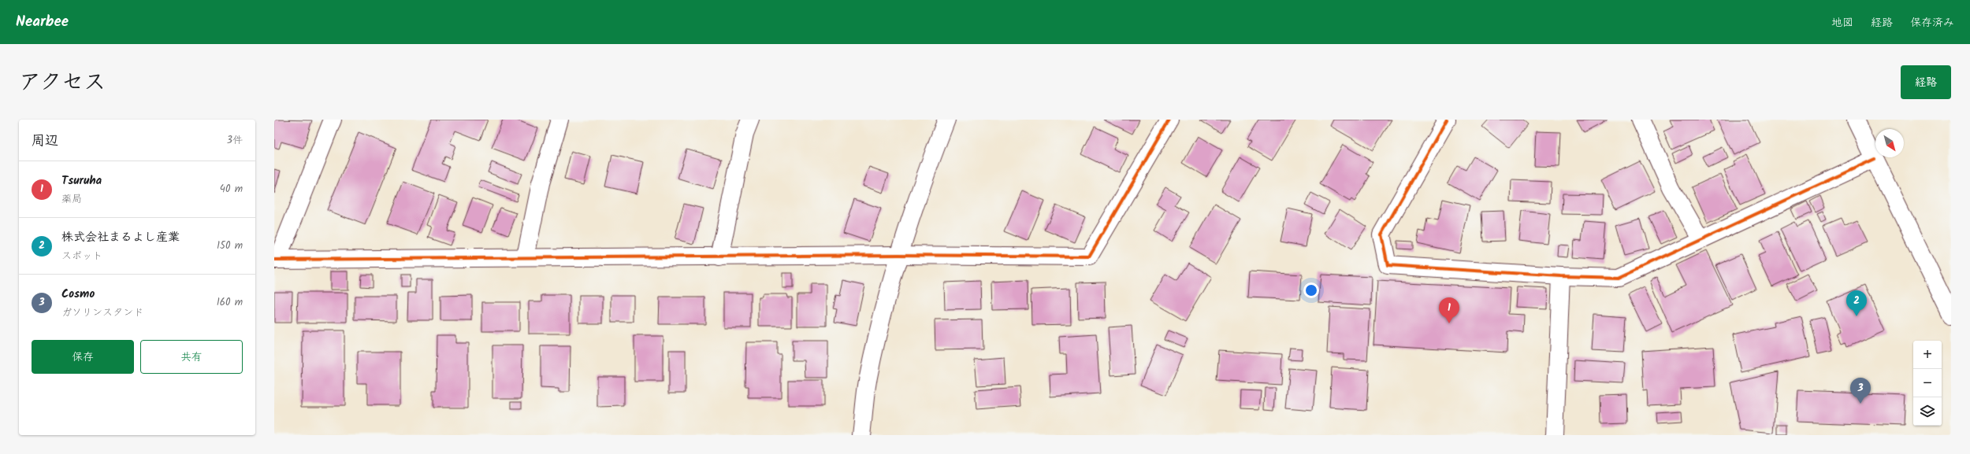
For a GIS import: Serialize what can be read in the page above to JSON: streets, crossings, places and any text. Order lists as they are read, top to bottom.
{
  "north": "bottom right",
  "page": {
    "header": "Nearbee",
    "nav": ["地図", "経路", "保存済み"],
    "title": "アクセス",
    "buttons": [
      "経路",
      ["保存", "共有"]
    ],
    "heading": ["周辺", "3件"],
    "list": [
      {
        "mark": "1",
        "name": "Tsuruha",
        "note": "薬局",
        "value": "40 m"
      },
      {
        "mark": "2",
        "name": "株式会社まるよし産業",
        "note": "スポット",
        "value": "150 m"
      },
      {
        "mark": "3",
        "name": "Cosmo",
        "note": "ガソリンスタンド",
        "value": "160 m"
      }
    ],
    "pins": ["2", "1", "3"],
    "map_buttons": ["+", "−"]
  }
}
